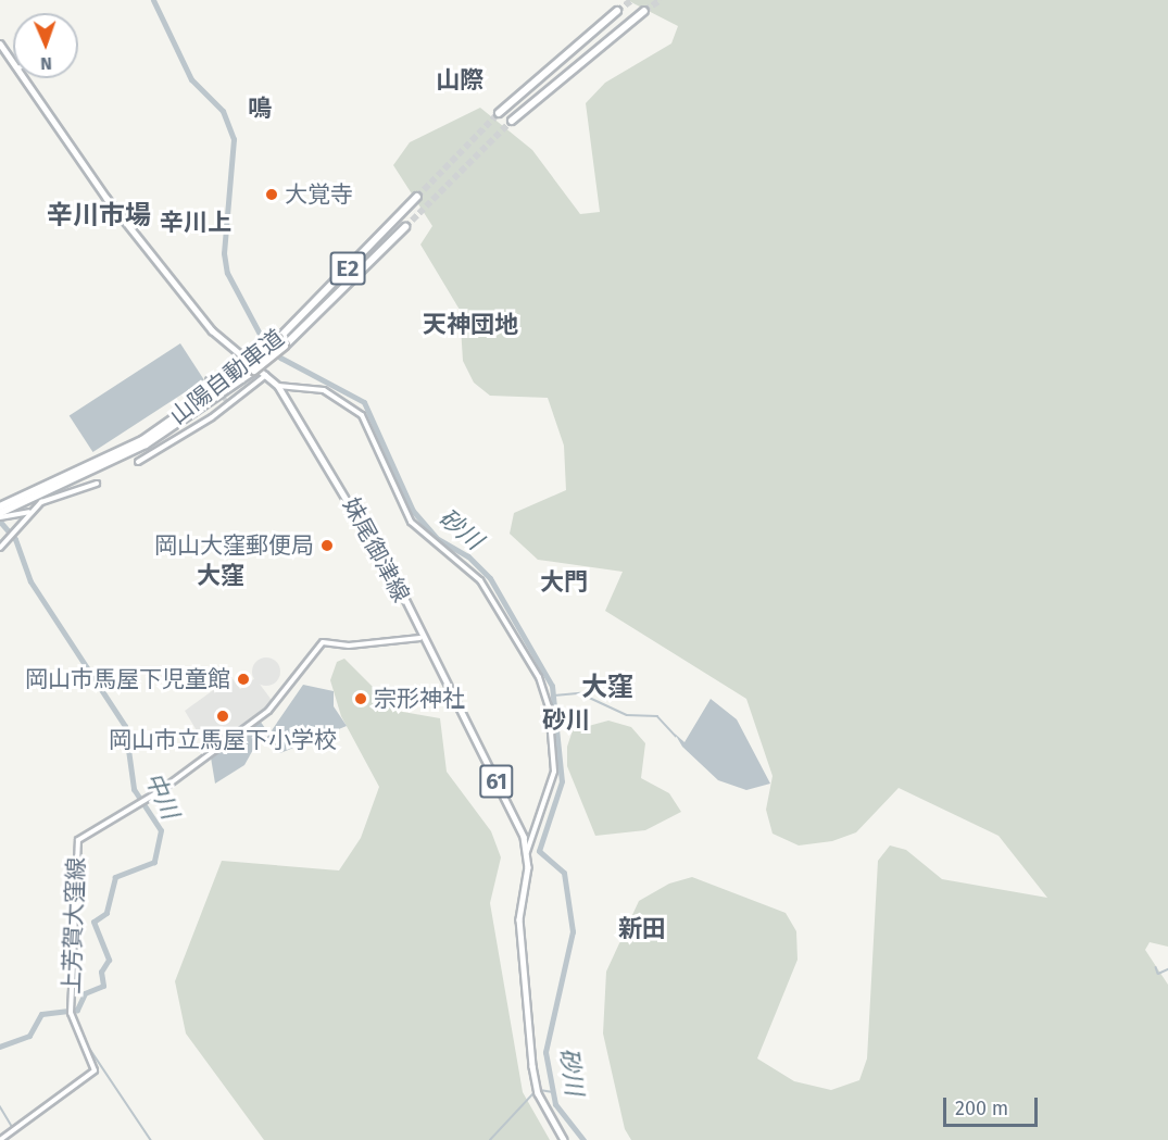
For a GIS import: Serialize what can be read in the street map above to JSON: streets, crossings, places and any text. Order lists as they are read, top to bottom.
{
  "streets": {
    "highway": ["E2", "山陽自動車道"],
    "main road": ["妹尾御津線", "61"],
    "street": ["上芳賀大窪線"]
  },
  "crossings": [
    ["妹尾御津線", "上芳賀大窪線"]
  ],
  "districts": [
    "山際",
    "鳴",
    "辛川市場",
    "辛川上",
    "天神団地",
    "大窪",
    "大門",
    "大窪",
    "砂川",
    "新田"
  ],
  "water": ["砂川", "中川"],
  "places": [
    "大覚寺",
    "岡山大窪郵便局",
    "岡山市馬屋下児童館",
    "宗形神社",
    "岡山市立馬屋下小学校"
  ],
  "scale_bar": "200 m",
  "north": "bottom"
}
